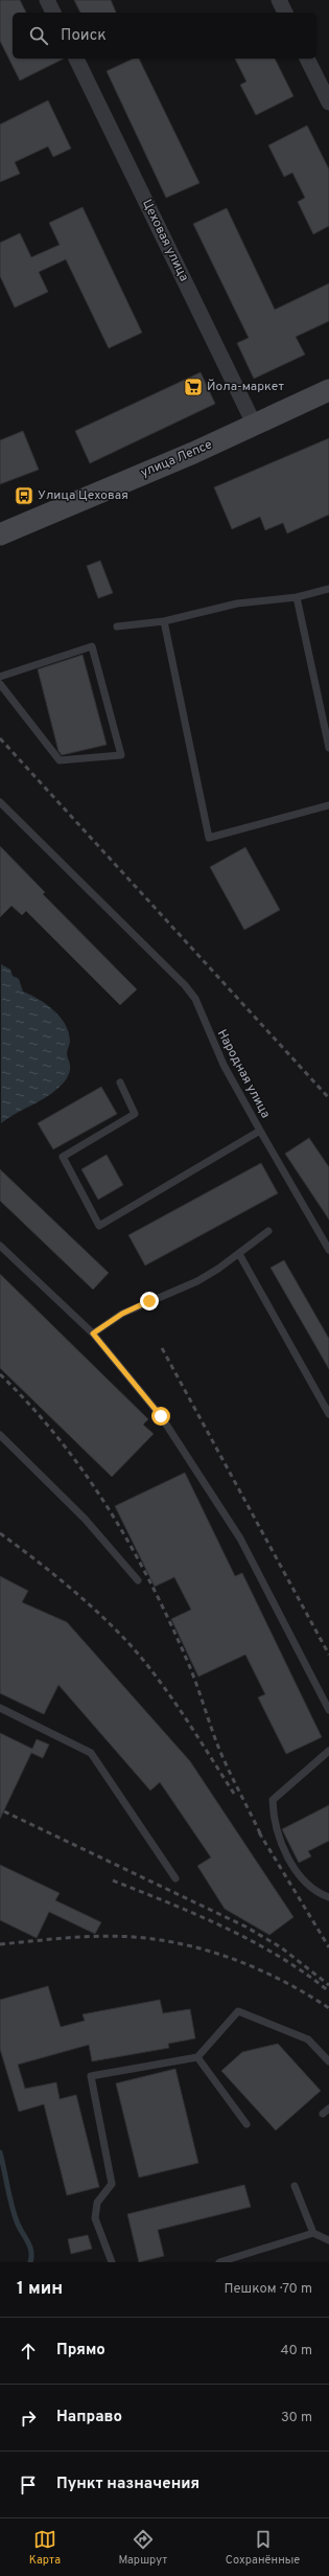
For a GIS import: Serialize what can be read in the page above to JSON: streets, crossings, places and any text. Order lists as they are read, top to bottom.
{
  "streets": {
    "main road": ["улица Лепсе"],
    "street": ["Цеховая улица"],
    "lane": ["Народная улица"]
  },
  "crossings": [
    ["Цеховая улица", "улица Лепсе"]
  ],
  "places": {
    "supermarket": ["Йола-маркет"],
    "bus stop": ["Улица Цеховая"]
  },
  "page": {
    "search": "Поиск",
    "heading": ["1 мин", "Пешком · 70 m"],
    "list": [
      ["Прямо", "40 m"],
      ["Направо", "30 m"],
      "Пункт назначения"
    ],
    "nav": ["Карта", "Маршрут", "Сохранённые"]
  }
}
